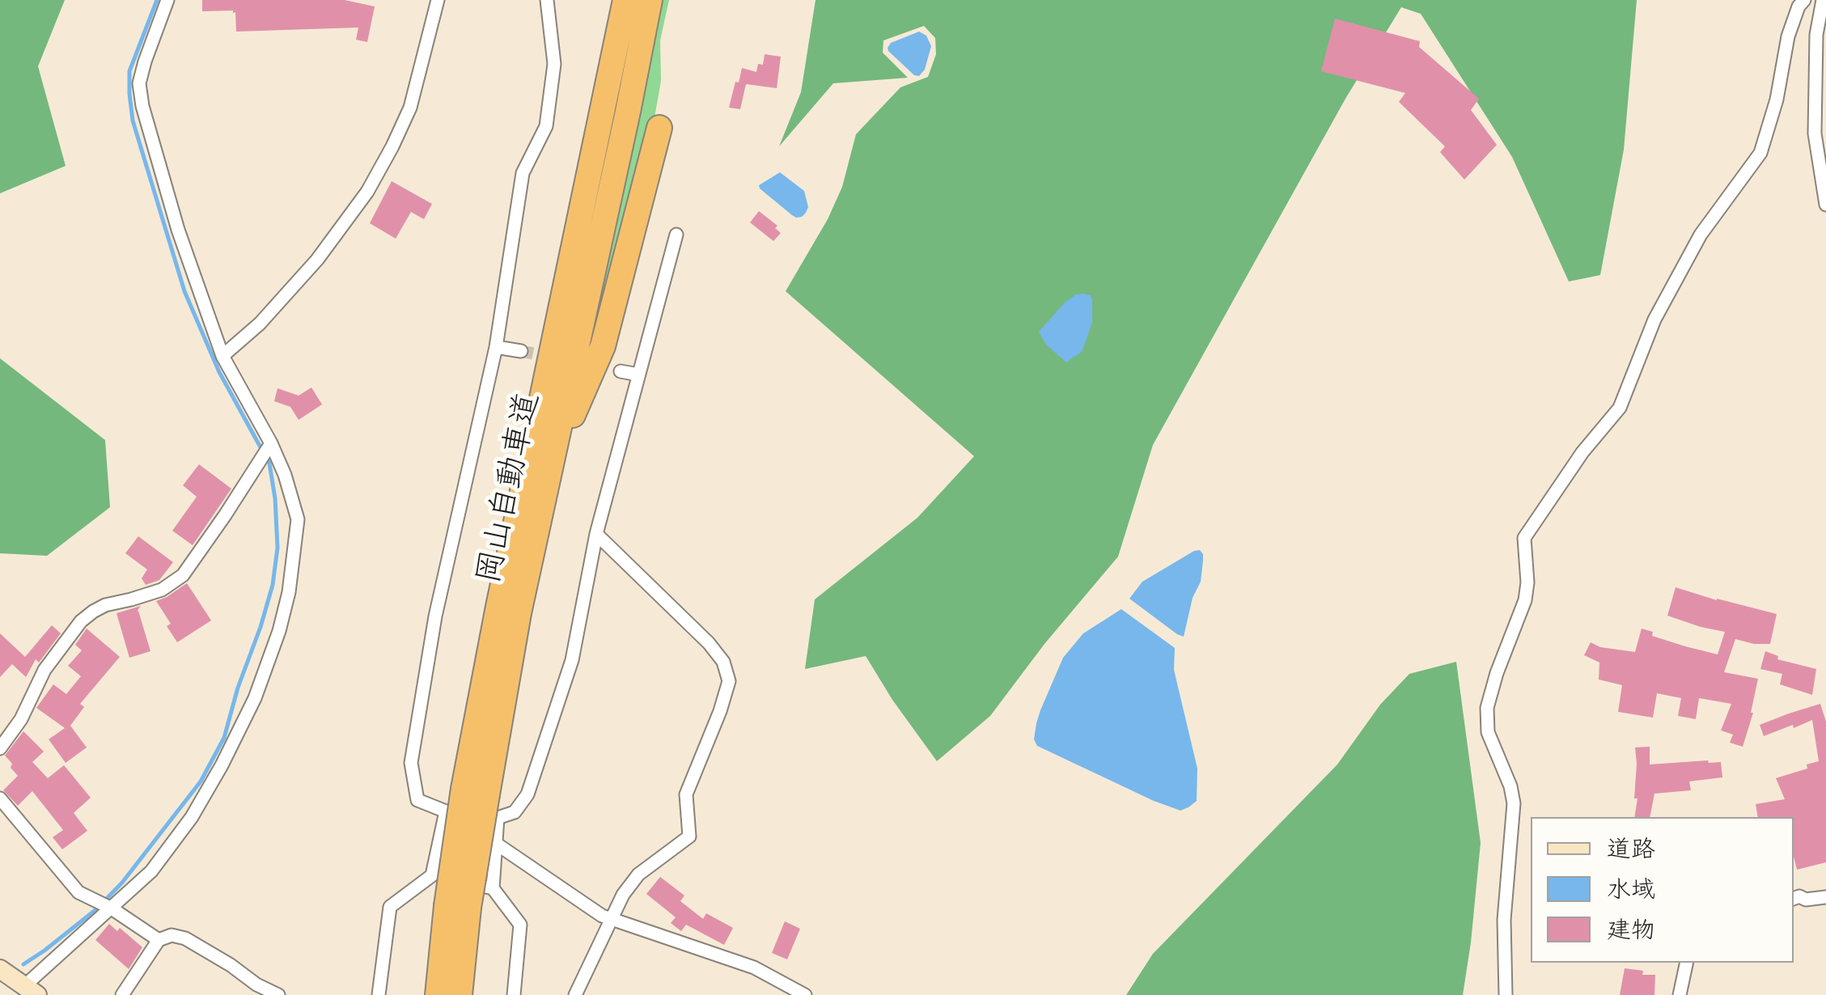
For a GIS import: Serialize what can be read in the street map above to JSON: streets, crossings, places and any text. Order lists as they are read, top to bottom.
{
  "streets": {
    "highway": ["岡山自動車道"]
  },
  "legend": ["道路", "水域", "建物"]
}
